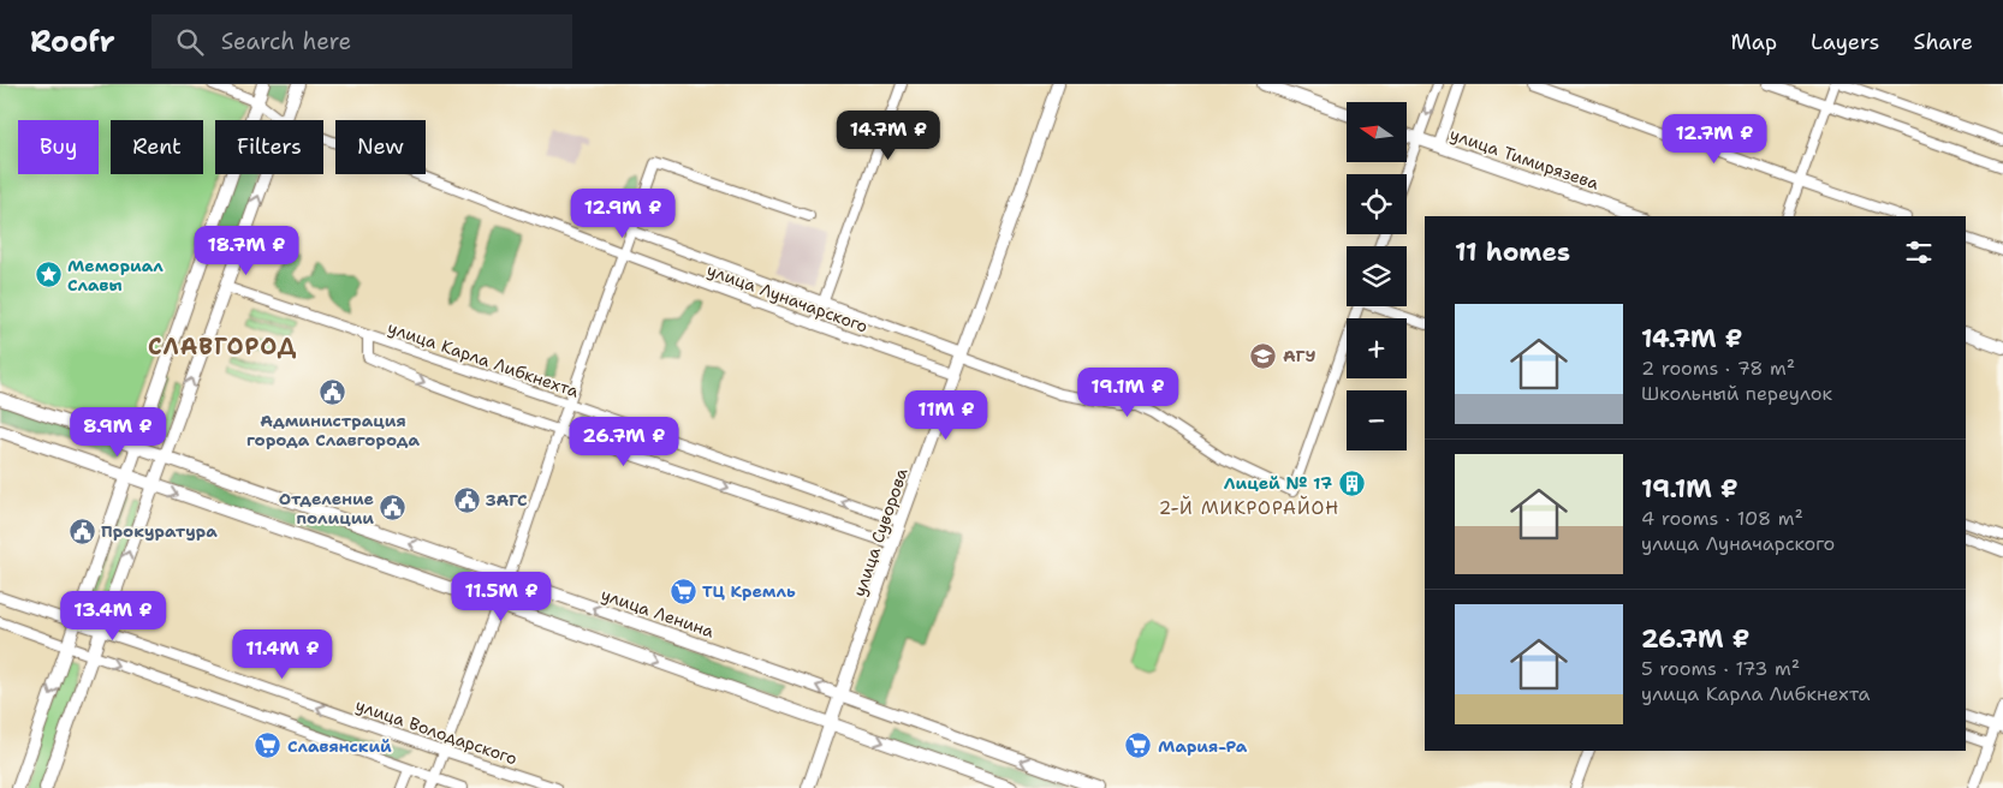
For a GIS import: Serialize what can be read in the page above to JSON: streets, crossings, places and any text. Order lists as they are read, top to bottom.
{
  "streets": {
    "street": [
      "улица Тимирязева",
      "улица Луначарского",
      "улица Карла Либкнехта",
      "улица Суворова",
      "улица Ленина",
      "улица Володарского"
    ]
  },
  "crossings": [
    ["улица Луначарского", "улица Суворова"],
    ["улица Карла Либкнехта", "улица Суворова"],
    ["улица Суворова", "улица Ленина"]
  ],
  "districts": ["СЛАВГОРОД", "2-Й МИКРОРАЙОН"],
  "places": {
    "place": ["Мемориал Славы"],
    "school or university": ["АГУ"],
    "public building": [
      "Администрация города Славгорода",
      "ЗАГС",
      "Отделение полиции",
      "Прокуратура"
    ],
    "building": ["Лицей № 17"],
    "supermarket": ["ТЦ Кремль", "Славянский", "Мария-Ра"]
  },
  "north": "left",
  "page": {
    "header": "Roofr",
    "search": "Search here",
    "nav": ["Map", "Layers", "Share"],
    "map_buttons": ["+", "−"],
    "price": [
      "14.7M ₽",
      "12.7M ₽",
      "12.9M ₽",
      "18.7M ₽",
      "19.1M ₽",
      "11M ₽",
      "8.9M ₽",
      "26.7M ₽",
      "11.5M ₽",
      "13.4M ₽",
      "11.4M ₽"
    ],
    "chip": [
      "Buy",
      "Rent",
      "Filters",
      "New"
    ],
    "heading": "11 homes",
    "list": [
      {
        "name": "14.7M ₽",
        "note": "2 rooms · 78 m² · Школьный переулок"
      },
      {
        "name": "19.1M ₽",
        "note": "4 rooms · 108 m² · улица Луначарского"
      },
      {
        "name": "26.7M ₽",
        "note": "5 rooms · 173 m² · улица Карла Либкнехта"
      }
    ]
  }
}
